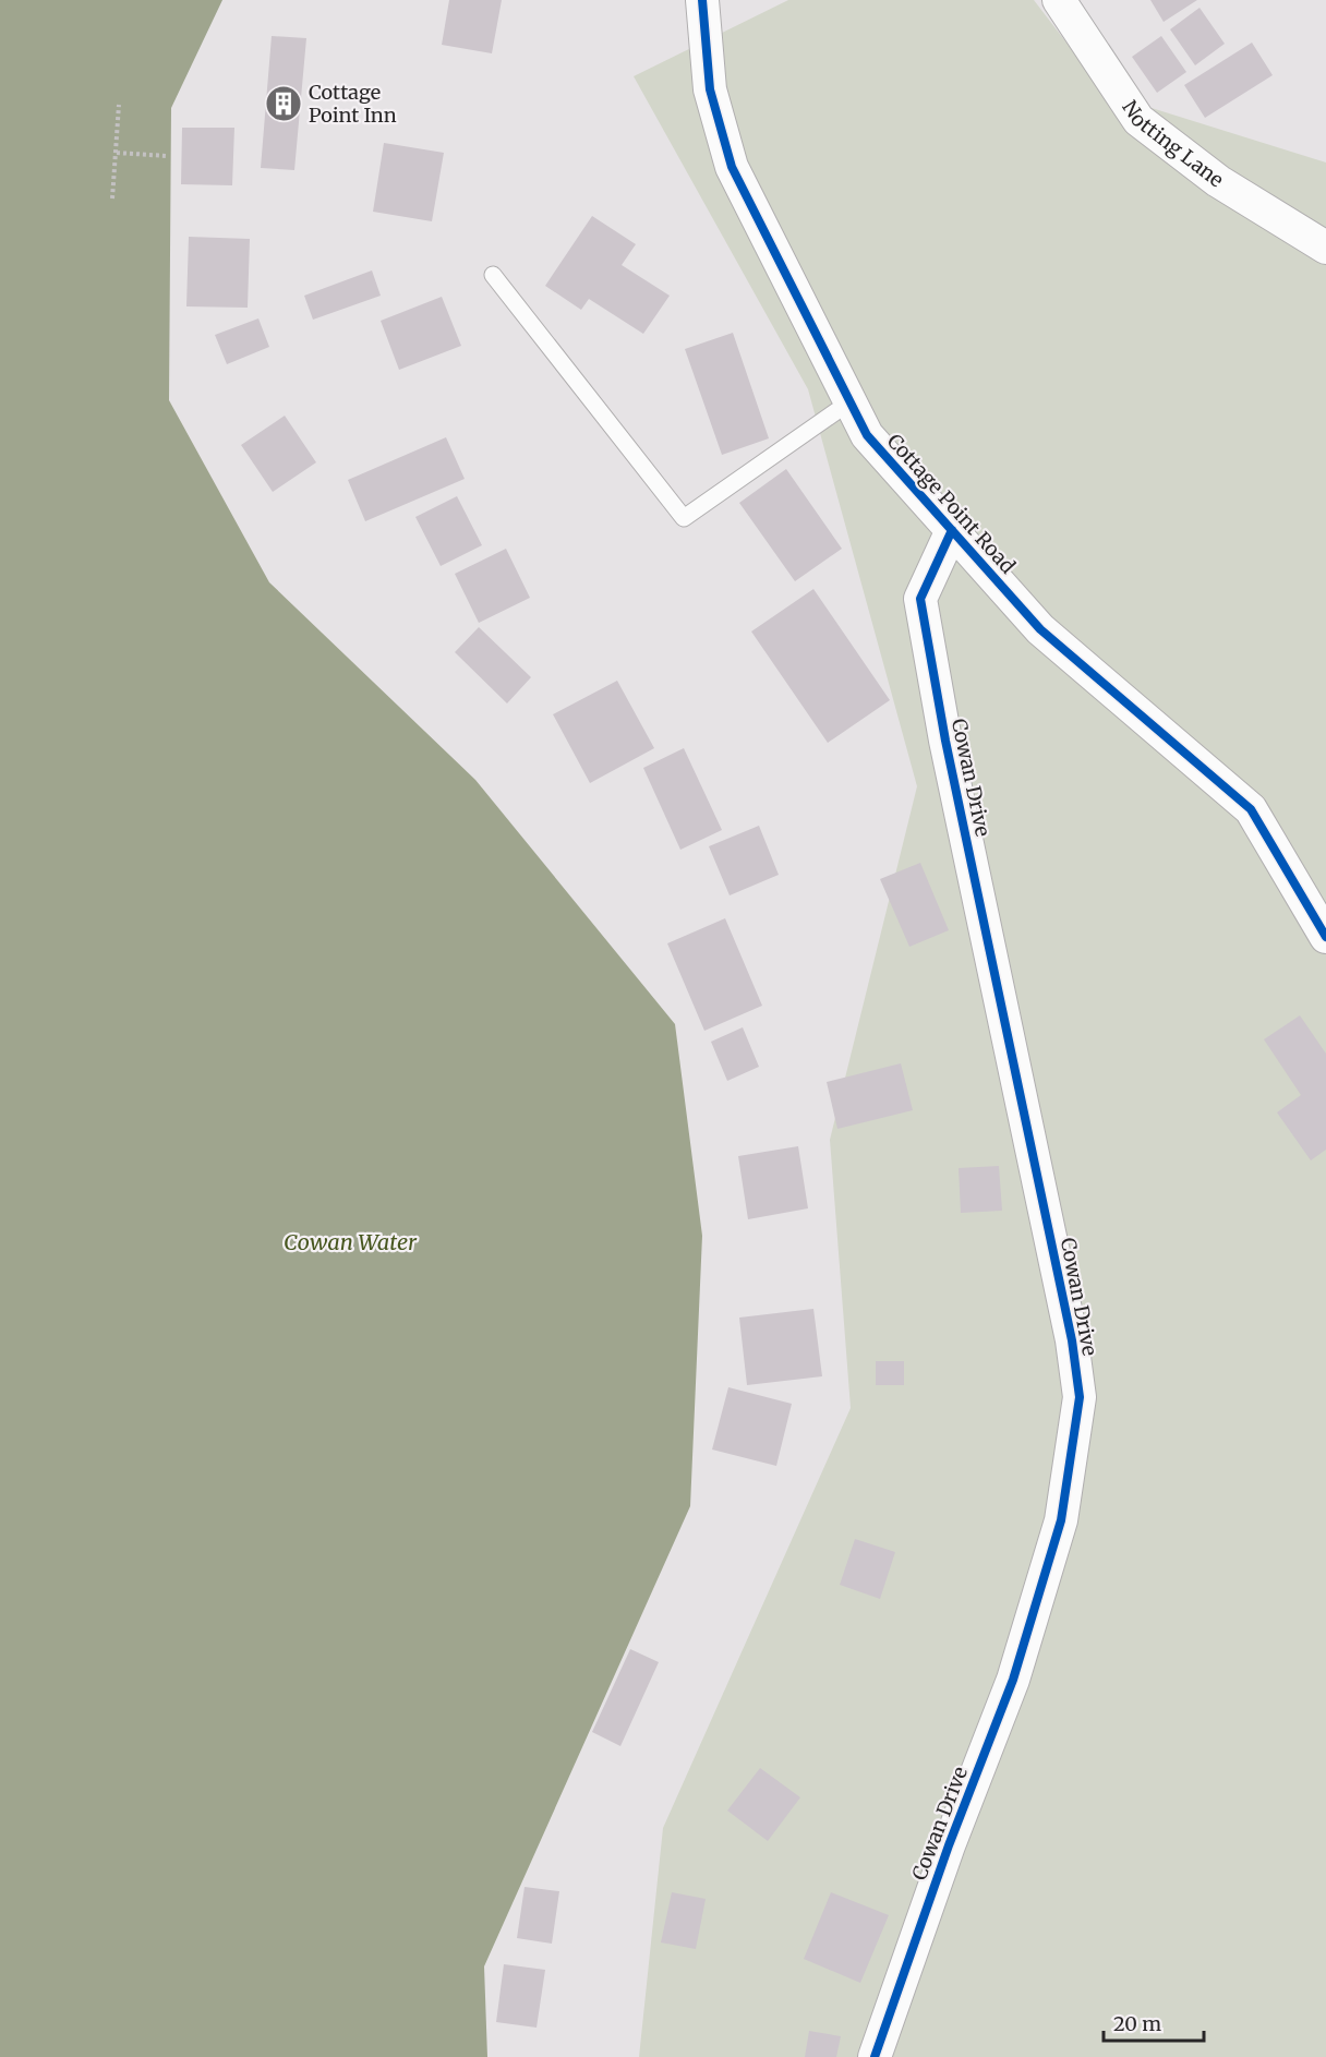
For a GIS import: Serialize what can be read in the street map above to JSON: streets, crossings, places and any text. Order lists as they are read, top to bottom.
{
  "streets": {
    "street": ["Notting Lane", "Cottage Point Road", "Cowan Drive"]
  },
  "crossings": [
    ["Cottage Point Road", "Cowan Drive"]
  ],
  "water": ["Cowan Water"],
  "places": {
    "building": ["Cottage Point Inn"]
  },
  "scale_bar": "20 m"
}
